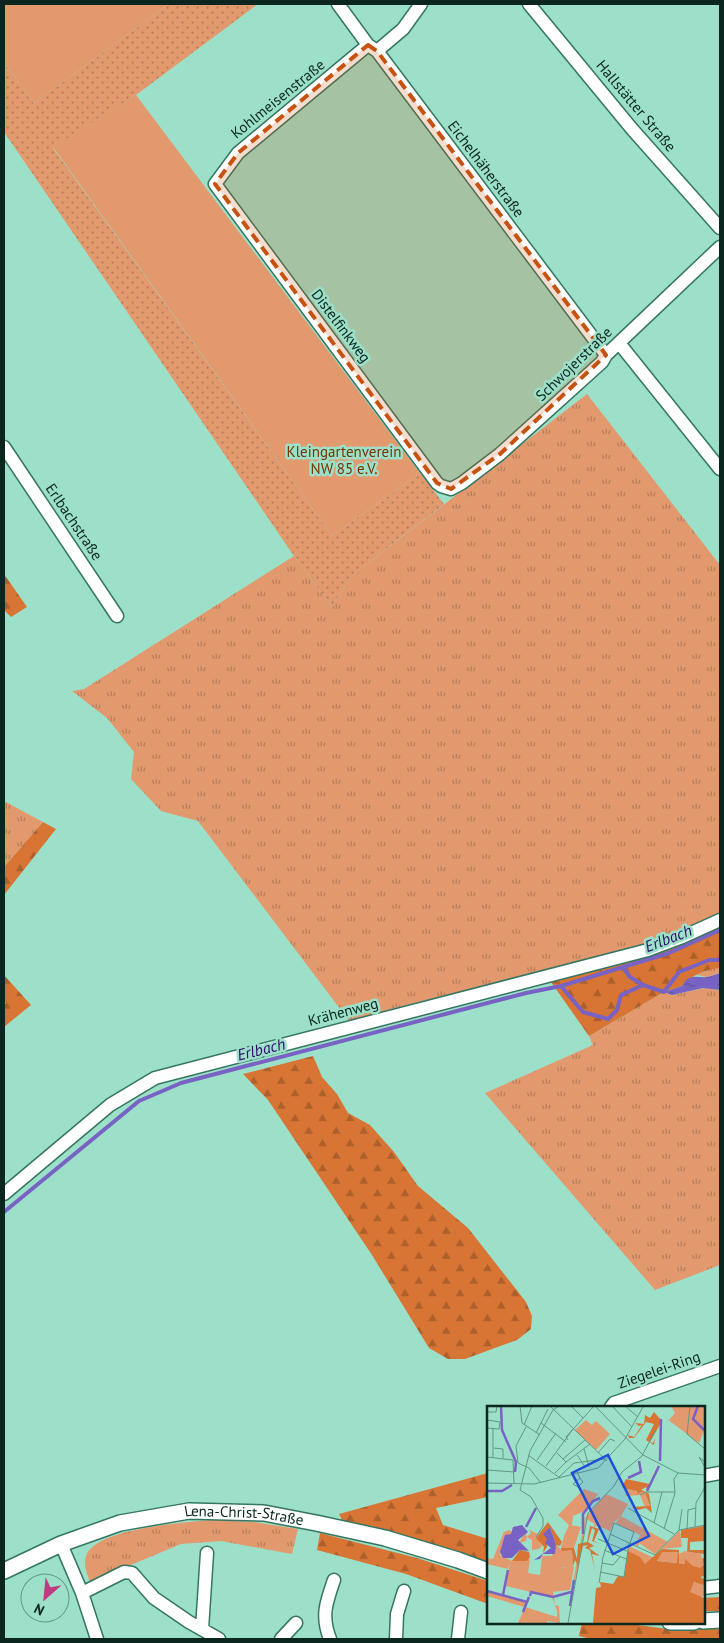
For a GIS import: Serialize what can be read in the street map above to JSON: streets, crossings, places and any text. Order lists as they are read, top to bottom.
{
  "streets": {
    "street": [
      "Kohlmeisenstraße",
      "Hallstätter Straße",
      "Eichelhäherstraße",
      "Distelfinkweg",
      "Schwojerstraße",
      "Erlbachstraße",
      "Krähenweg",
      "Ziegelei-Ring",
      "Lena-Christ-Straße"
    ]
  },
  "crossings": [
    ["Kohlmeisenstraße", "Eichelhäherstraße"],
    ["Kohlmeisenstraße", "Distelfinkweg"],
    ["Eichelhäherstraße", "Schwojerstraße"],
    ["Distelfinkweg", "Schwojerstraße"]
  ],
  "water": ["Erlbach"],
  "parks": ["Kleingartenverein NW 85 e.V."],
  "north": "bottom left"
}
